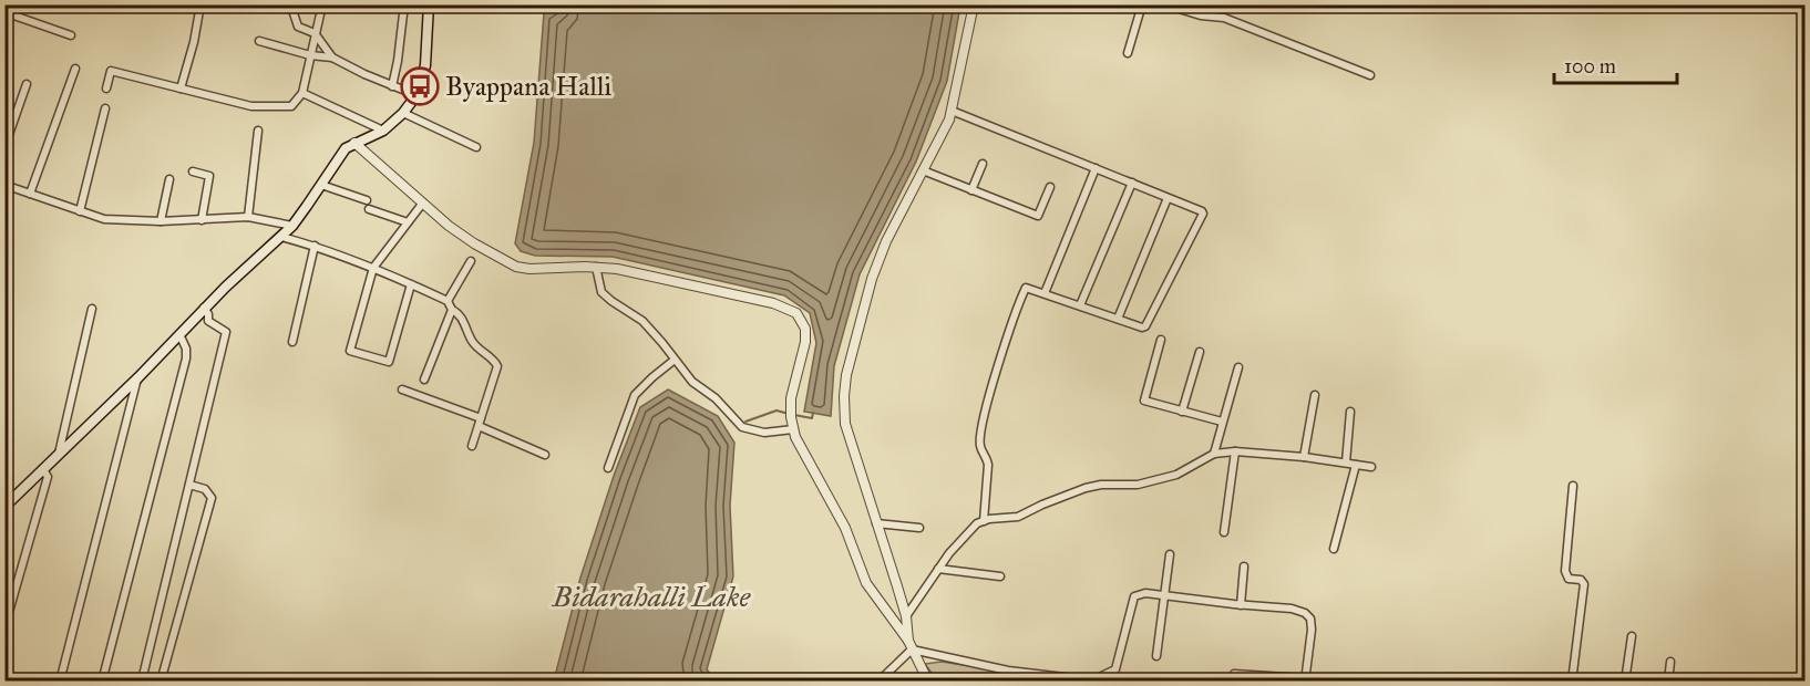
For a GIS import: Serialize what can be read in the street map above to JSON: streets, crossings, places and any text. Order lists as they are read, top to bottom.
{
  "water": ["Bidarahalli Lake"],
  "places": {
    "bus stop": ["Byappana Halli"]
  },
  "scale_bar": "100 m"
}
